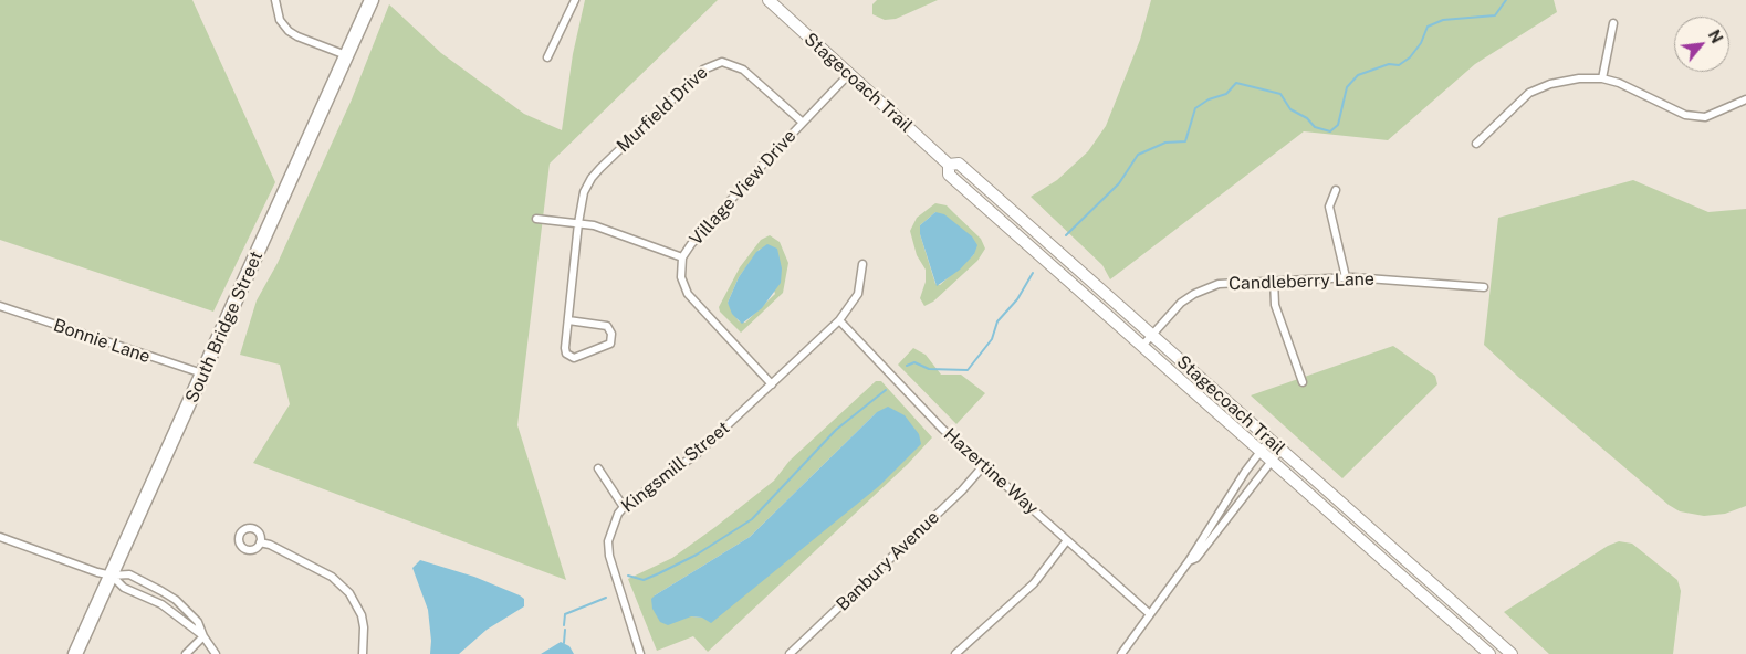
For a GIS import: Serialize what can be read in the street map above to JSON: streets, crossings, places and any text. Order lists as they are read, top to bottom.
{
  "streets": {
    "highway": ["South Bridge Street"],
    "main road": ["Stagecoach Trail"],
    "street": [
      "Murfield Drive",
      "Village View Drive",
      "Candleberry Lane",
      "Bonnie Lane",
      "Kingsmill Street",
      "Hazertine Way",
      "Banbury Avenue"
    ]
  },
  "crossings": [
    ["Stagecoach Trail", "Village View Drive"],
    ["Stagecoach Trail", "Candleberry Lane"],
    ["Murfield Drive", "Village View Drive"],
    ["Village View Drive", "Kingsmill Street"],
    ["South Bridge Street", "Bonnie Lane"],
    ["Kingsmill Street", "Hazertine Way"],
    ["Hazertine Way", "Banbury Avenue"]
  ],
  "north": "top right"
}
